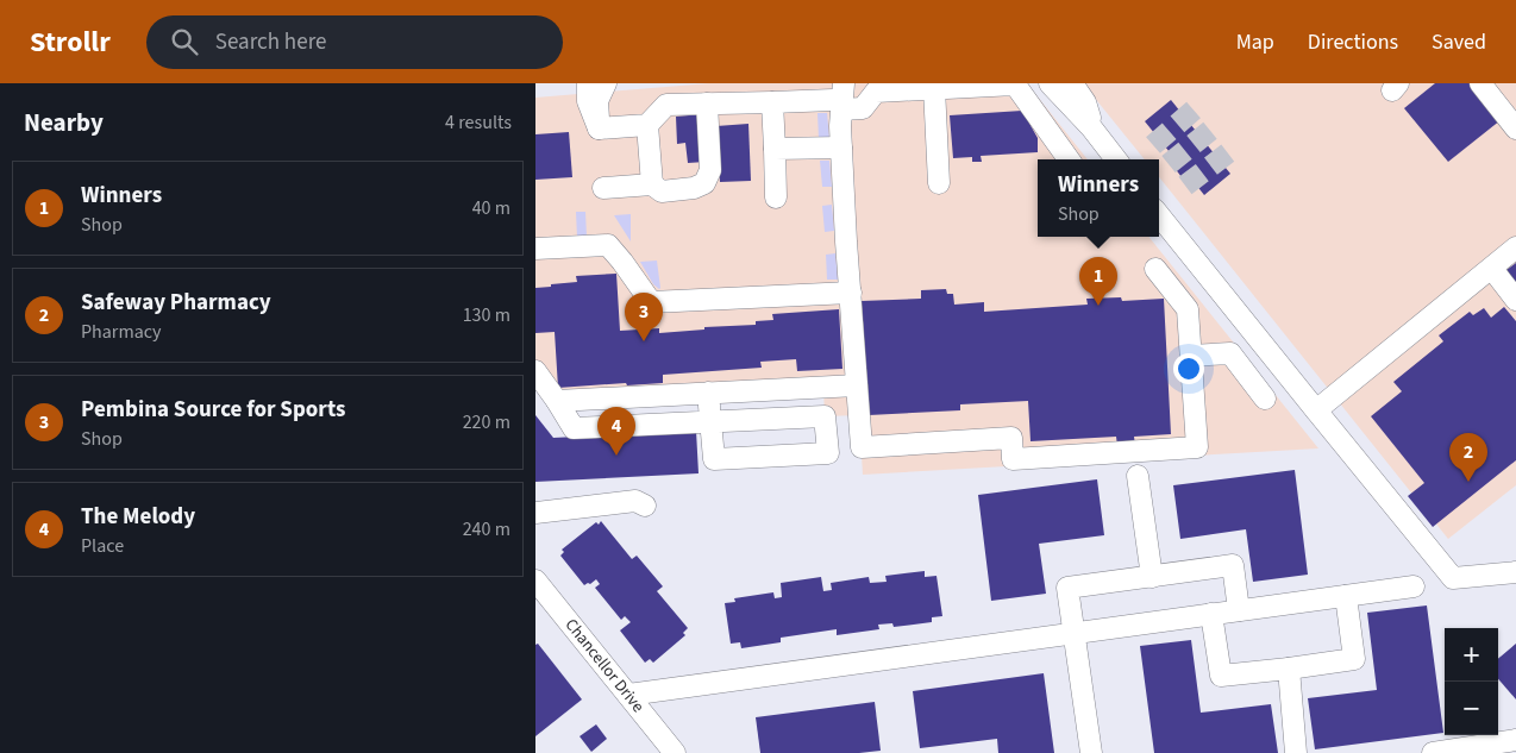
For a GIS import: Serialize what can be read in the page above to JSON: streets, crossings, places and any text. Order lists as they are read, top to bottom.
{
  "streets": {
    "street": ["Chancellor Drive"]
  },
  "page": {
    "header": "Strollr",
    "search": "Search here",
    "nav": ["Map", "Directions", "Saved"],
    "heading": ["Nearby", "4 results"],
    "popup": ["Winners", "Shop"],
    "list": [
      {
        "mark": "1",
        "name": "Winners",
        "note": "Shop",
        "value": "40 m"
      },
      {
        "mark": "2",
        "name": "Safeway Pharmacy",
        "note": "Pharmacy",
        "value": "130 m"
      },
      {
        "mark": "3",
        "name": "Pembina Source for Sports",
        "note": "Shop",
        "value": "220 m"
      },
      {
        "mark": "4",
        "name": "The Melody",
        "note": "Place",
        "value": "240 m"
      }
    ],
    "pins": [
      "1",
      "3",
      "4",
      "2"
    ],
    "map_buttons": ["+", "−"]
  }
}
